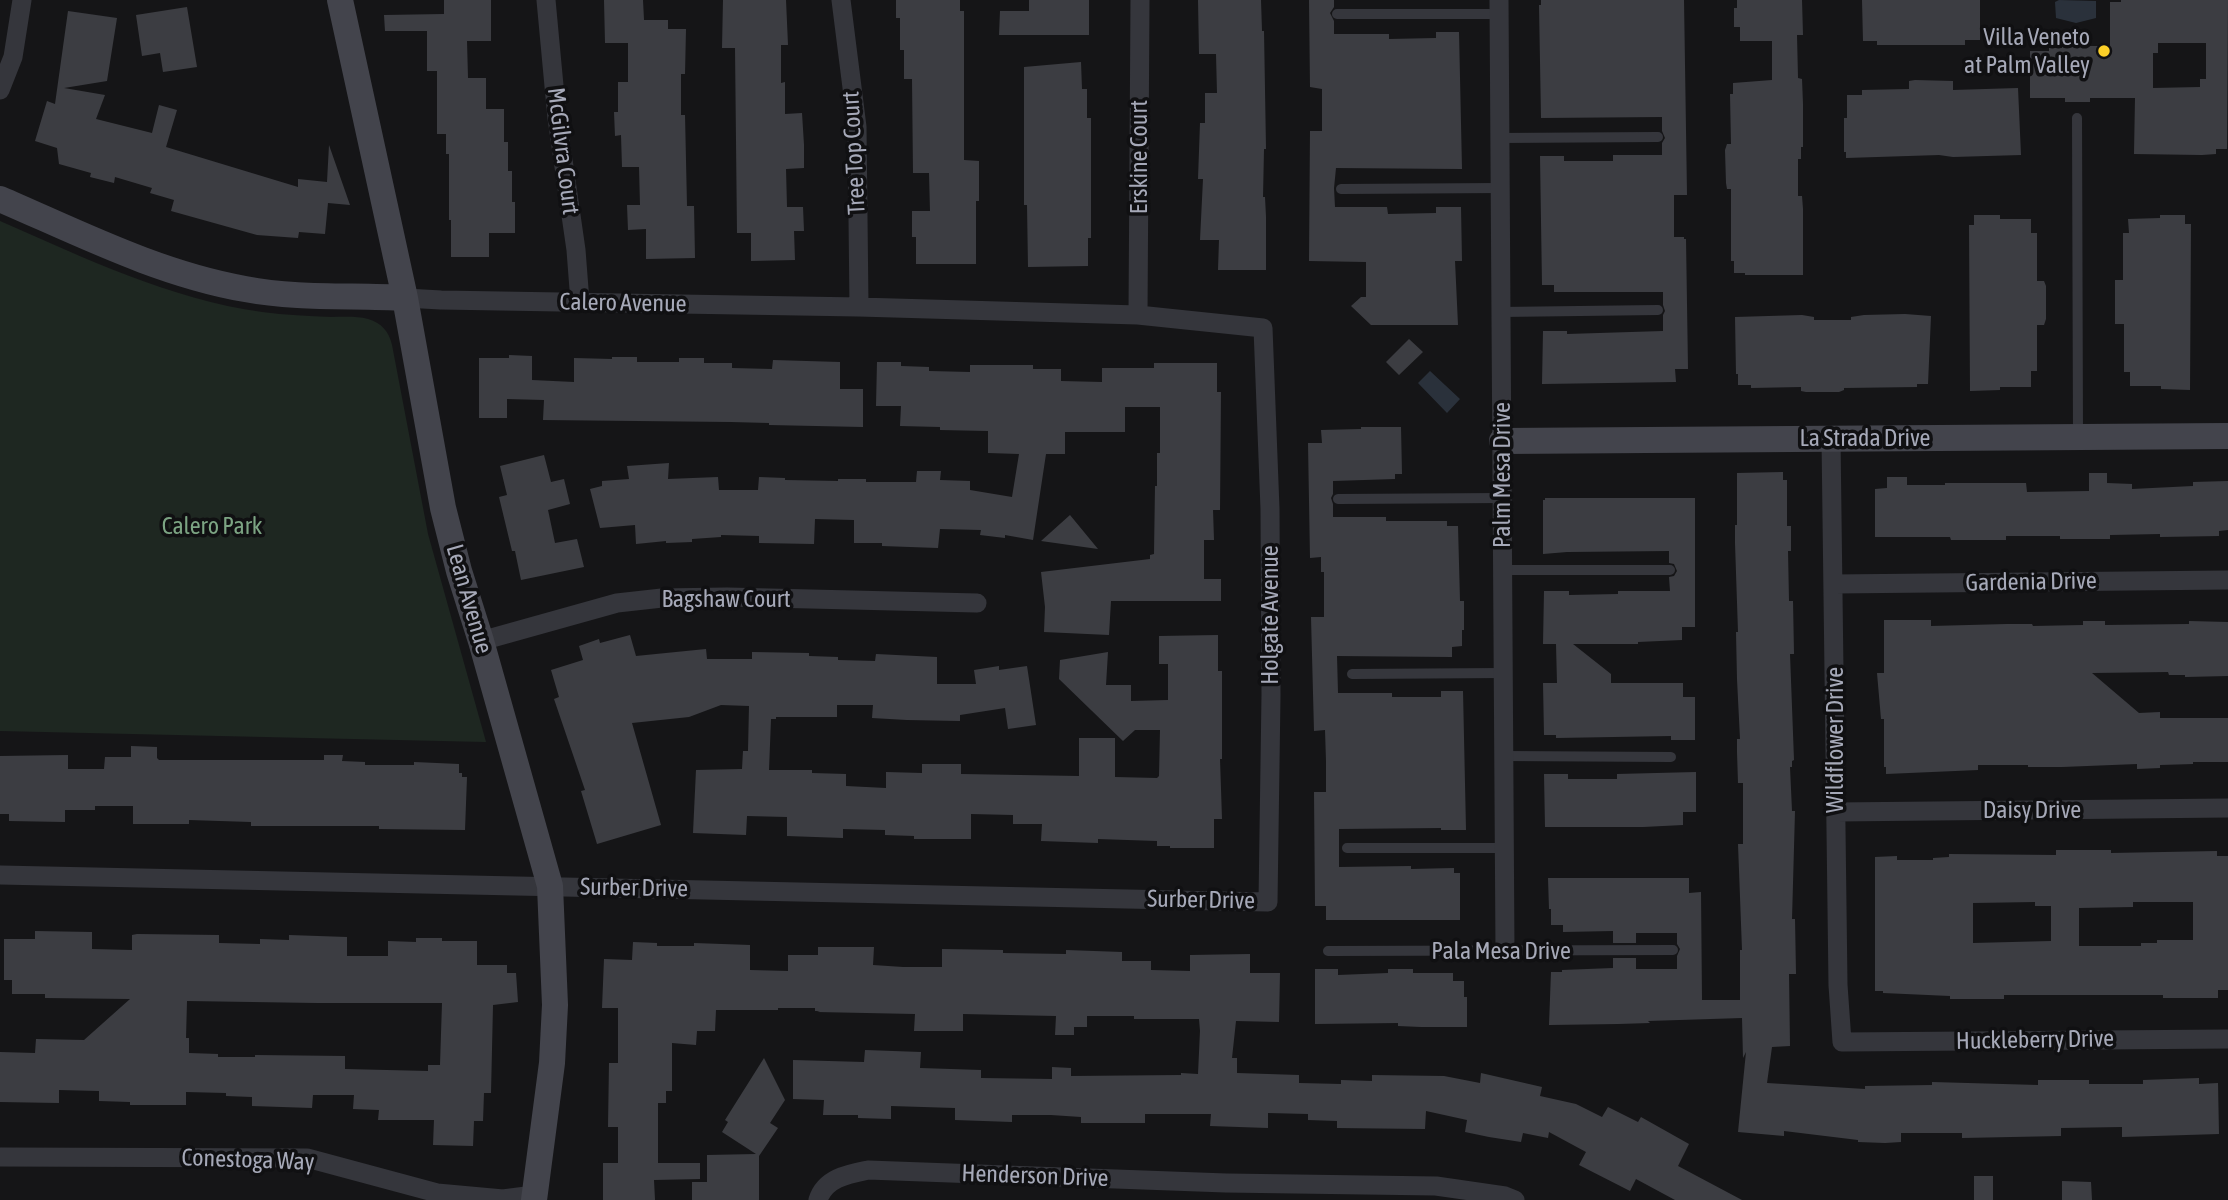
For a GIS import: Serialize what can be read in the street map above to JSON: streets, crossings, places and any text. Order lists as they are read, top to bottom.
{
  "streets": {
    "street": [
      "McGilvra Court",
      "Tree Top Court",
      "Erskine Court",
      "Calero Avenue",
      "La Strada Drive",
      "Palm Mesa Drive",
      "Gardenia Drive",
      "Lean Avenue",
      "Bagshaw Court",
      "Holgate Avenue",
      "Wildflower Drive",
      "Daisy Drive",
      "Surber Drive",
      "Huckleberry Drive",
      "Conestoga Way",
      "Henderson Drive"
    ],
    "lane": ["Pala Mesa Drive"]
  },
  "crossings": [
    ["McGilvra Court", "Calero Avenue"],
    ["Tree Top Court", "Calero Avenue"],
    ["Erskine Court", "Calero Avenue"],
    ["Calero Avenue", "Lean Avenue"],
    ["Calero Avenue", "Holgate Avenue"],
    ["La Strada Drive", "Palm Mesa Drive"],
    ["La Strada Drive", "Wildflower Drive"],
    ["Palm Mesa Drive", "Pala Mesa Drive"],
    ["Gardenia Drive", "Wildflower Drive"],
    ["Lean Avenue", "Bagshaw Court"],
    ["Lean Avenue", "Surber Drive"],
    ["Lean Avenue", "Conestoga Way"],
    ["Holgate Avenue", "Surber Drive"],
    ["Wildflower Drive", "Daisy Drive"],
    ["Wildflower Drive", "Huckleberry Drive"]
  ],
  "parks": ["Calero Park"],
  "places": ["Villa Veneto at Palm Valley"]
}
